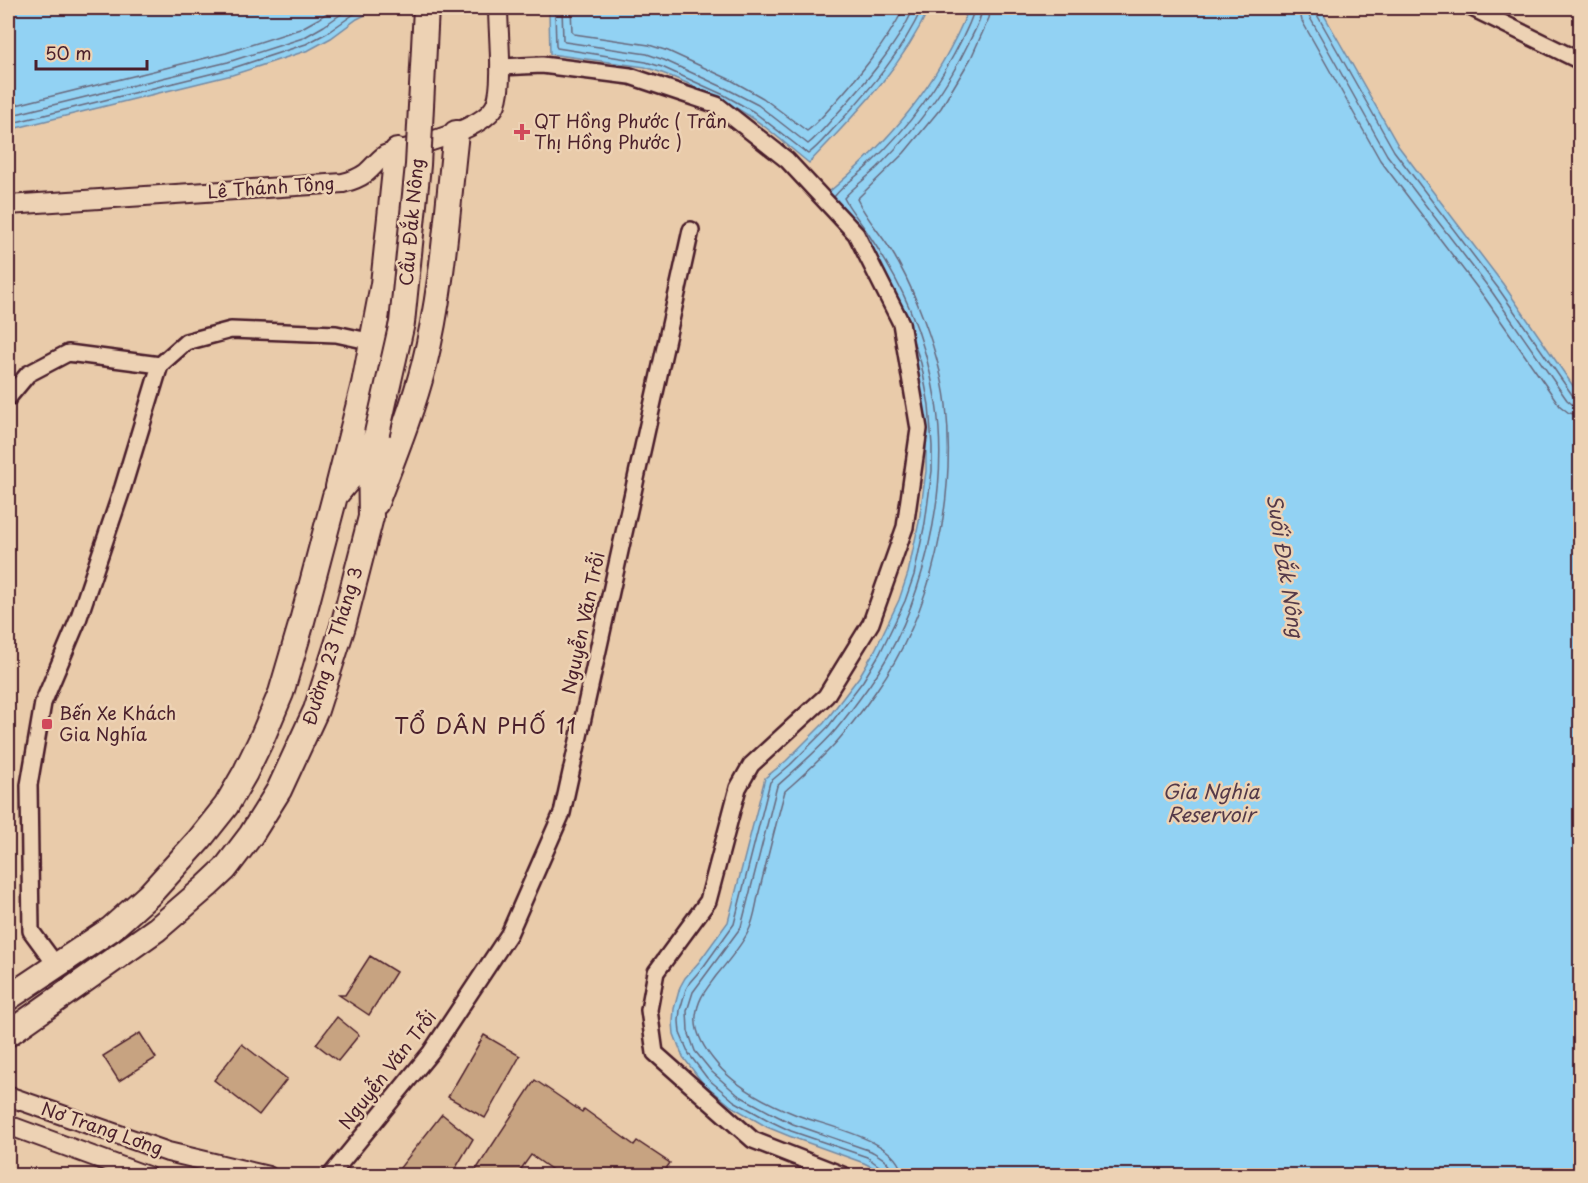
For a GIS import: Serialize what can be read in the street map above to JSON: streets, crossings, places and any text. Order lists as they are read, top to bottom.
{
  "streets": {
    "main road": ["Cầu Đắk Nông", "Đường 23 Tháng 3"],
    "street": ["Lê Thánh Tông", "Nguyễn Văn Trỗi", "Nơ Trang Lơng"]
  },
  "crossings": [
    ["Cầu Đắk Nông", "Đường 23 Tháng 3"]
  ],
  "districts": ["TỔ DÂN PHỐ 11"],
  "water": ["Suối Đắk Nông", "Gia Nghia Reservoir"],
  "places": {
    "health": ["QT Hồng Phước ( Trần Thị Hồng Phước )"],
    "transit": ["Bến Xe Khách Gia Nghĩa"]
  },
  "scale_bar": "50 m"
}
